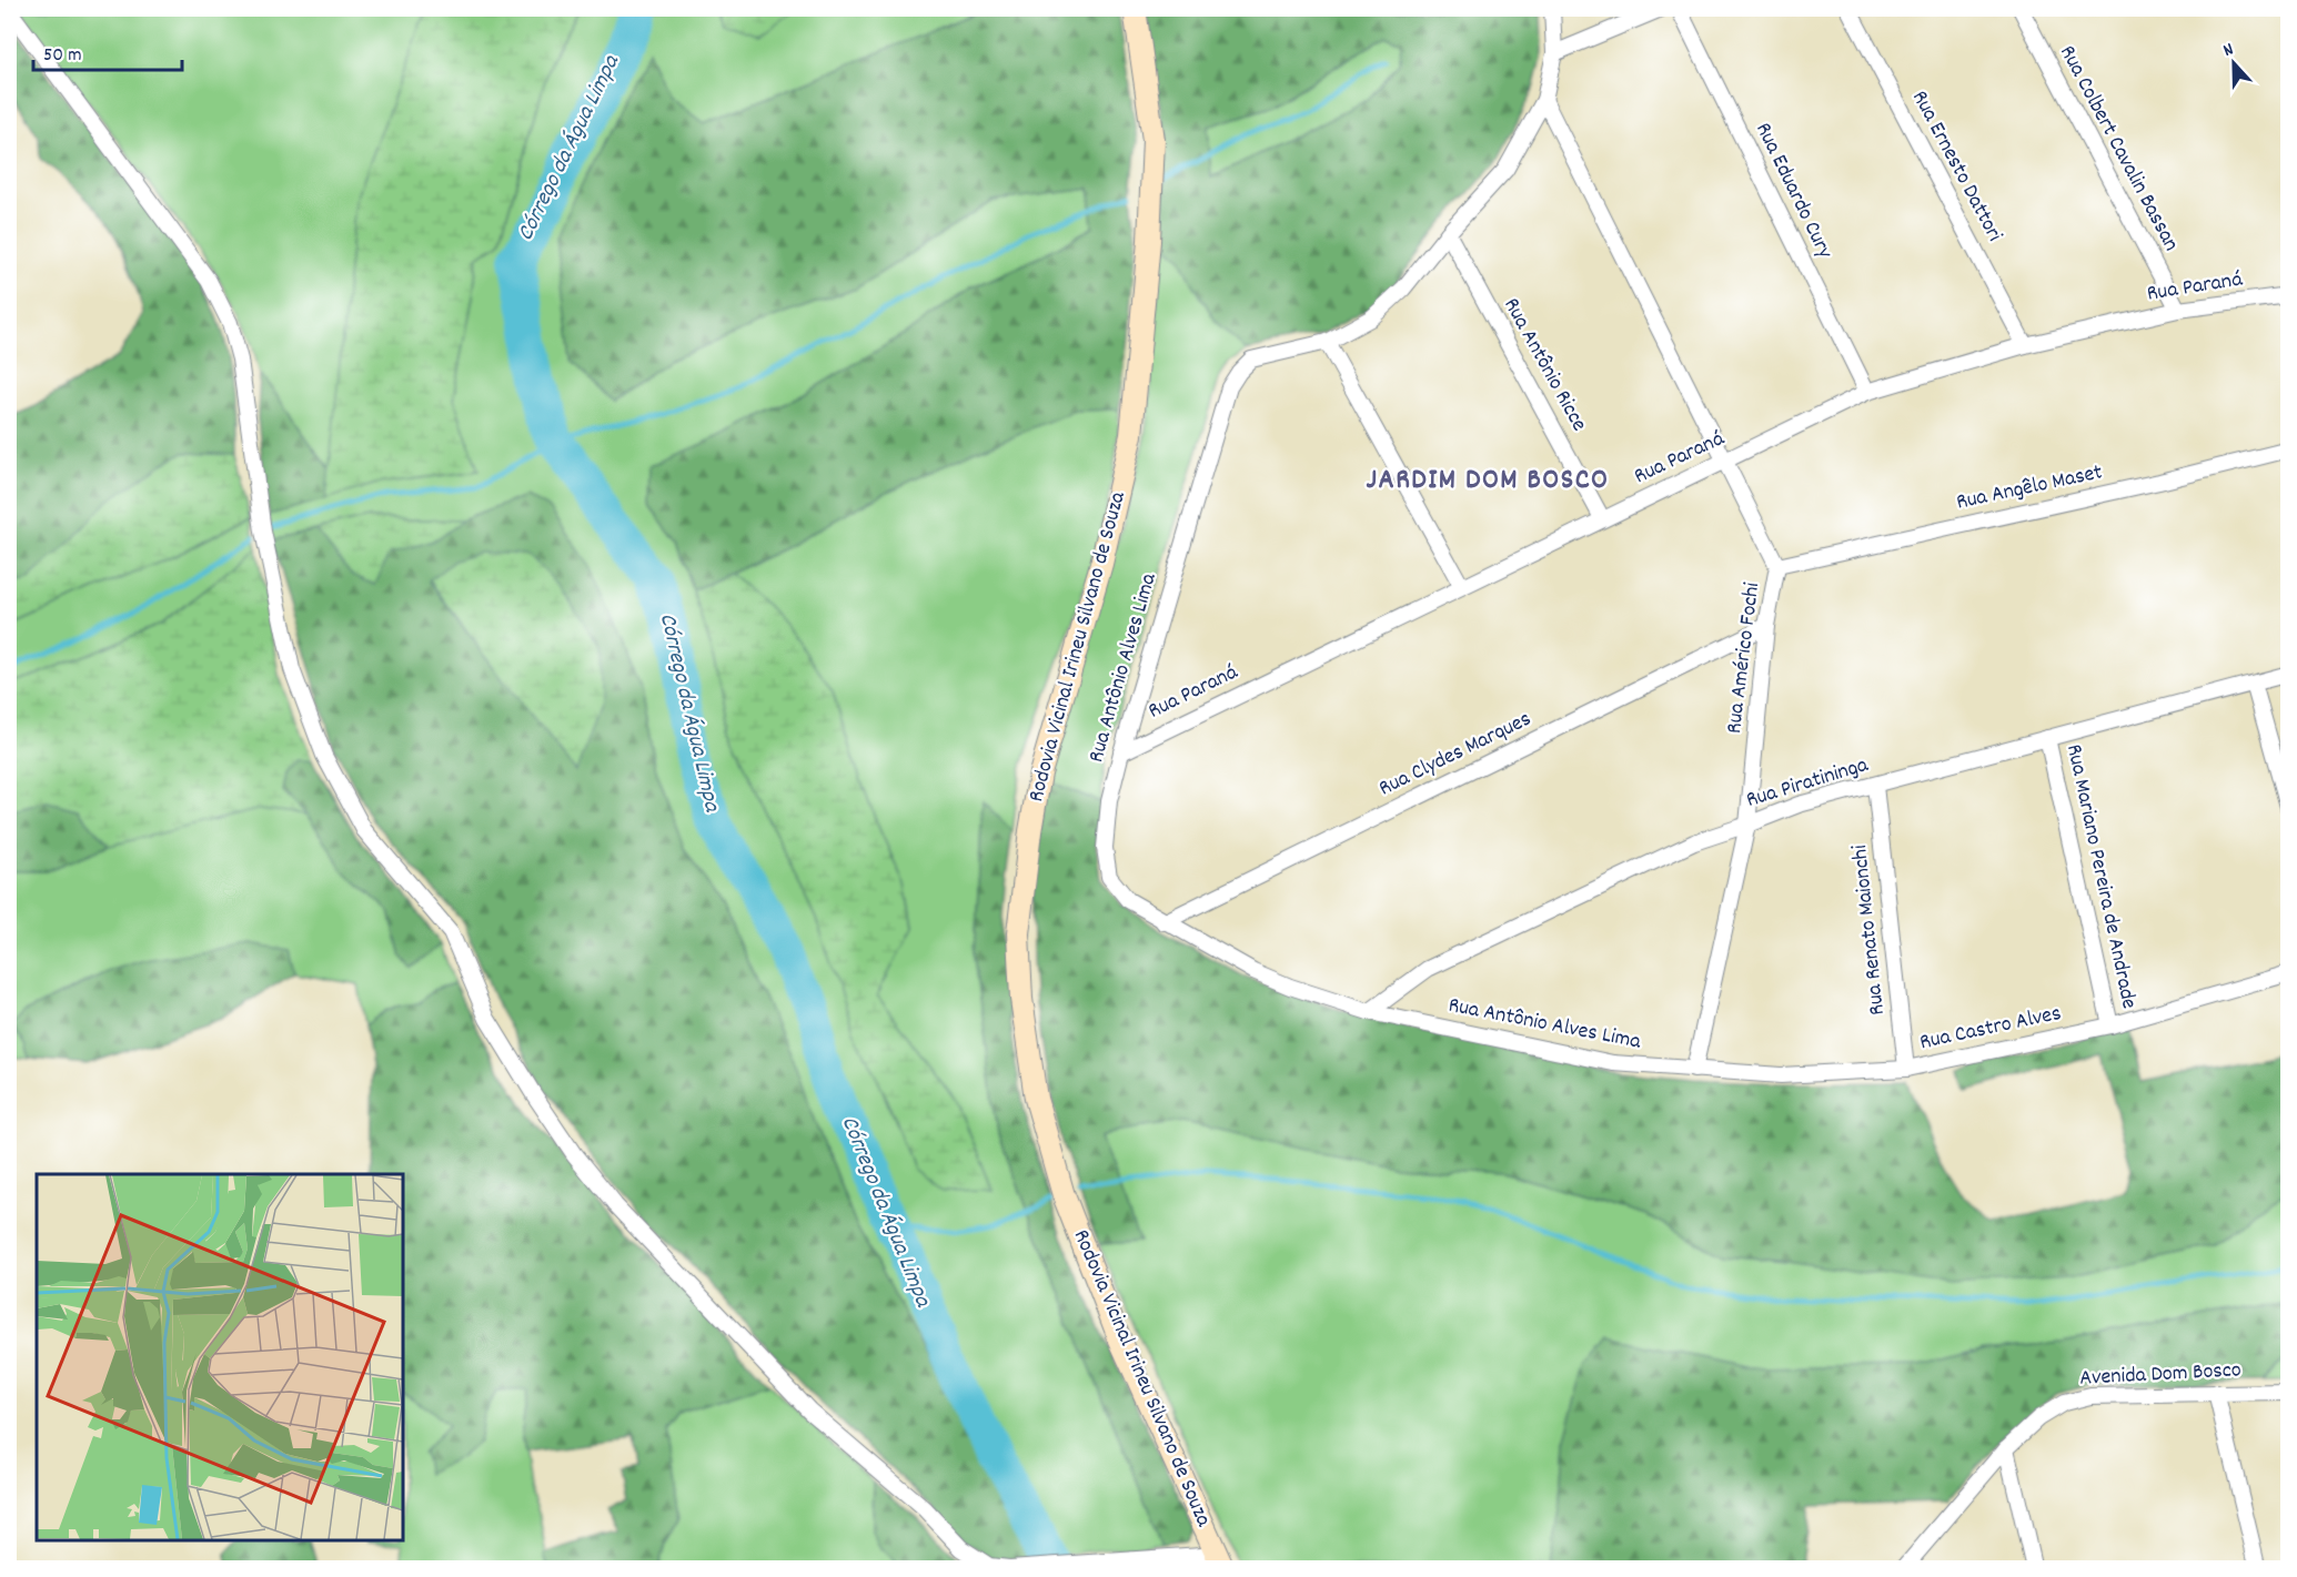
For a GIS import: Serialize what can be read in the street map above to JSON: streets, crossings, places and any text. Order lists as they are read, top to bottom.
{
  "streets": {
    "main road": ["Rodovia Vicinal Irineu Silvano de Souza"],
    "street": [
      "Rua Colbert Cavalin Bassan",
      "Rua Ernesto Dattori",
      "Rua Eduardo Cury",
      "Rua Paraná",
      "Rua Antônio Ricce",
      "Rua Angêlo Maset",
      "Rua Américo Fochi",
      "Rua Antônio Alves Lima",
      "Rua Clydes Marques",
      "Rua Piratininga",
      "Rua Mariano Pereira de Andrade",
      "Rua Renato Maionchi",
      "Rua Castro Alves",
      "Avenida Dom Bosco"
    ]
  },
  "crossings": [
    ["Rua Colbert Cavalin Bassan", "Rua Paraná"],
    ["Rua Ernesto Dattori", "Rua Paraná"],
    ["Rua Eduardo Cury", "Rua Paraná"],
    ["Rua Paraná", "Rua Antônio Ricce"],
    ["Rua Paraná", "Rua Américo Fochi"],
    ["Rua Paraná", "Rua Antônio Alves Lima"],
    ["Rua Antônio Ricce", "Rua Antônio Alves Lima"],
    ["Rua Angêlo Maset", "Rua Américo Fochi"],
    ["Rua Américo Fochi", "Rua Antônio Alves Lima"],
    ["Rua Américo Fochi", "Rua Clydes Marques"],
    ["Rua Américo Fochi", "Rua Piratininga"],
    ["Rua Américo Fochi", "Rua Castro Alves"],
    ["Rua Antônio Alves Lima", "Rua Clydes Marques"],
    ["Rua Antônio Alves Lima", "Rua Piratininga"],
    ["Rua Antônio Alves Lima", "Rua Castro Alves"],
    ["Rua Piratininga", "Rua Mariano Pereira de Andrade"],
    ["Rua Piratininga", "Rua Renato Maionchi"],
    ["Rua Mariano Pereira de Andrade", "Rua Castro Alves"],
    ["Rua Renato Maionchi", "Rua Castro Alves"]
  ],
  "districts": ["JARDIM DOM BOSCO"],
  "water": ["Córrego da Água Limpa"],
  "scale_bar": "50 m",
  "north": "top"
}
